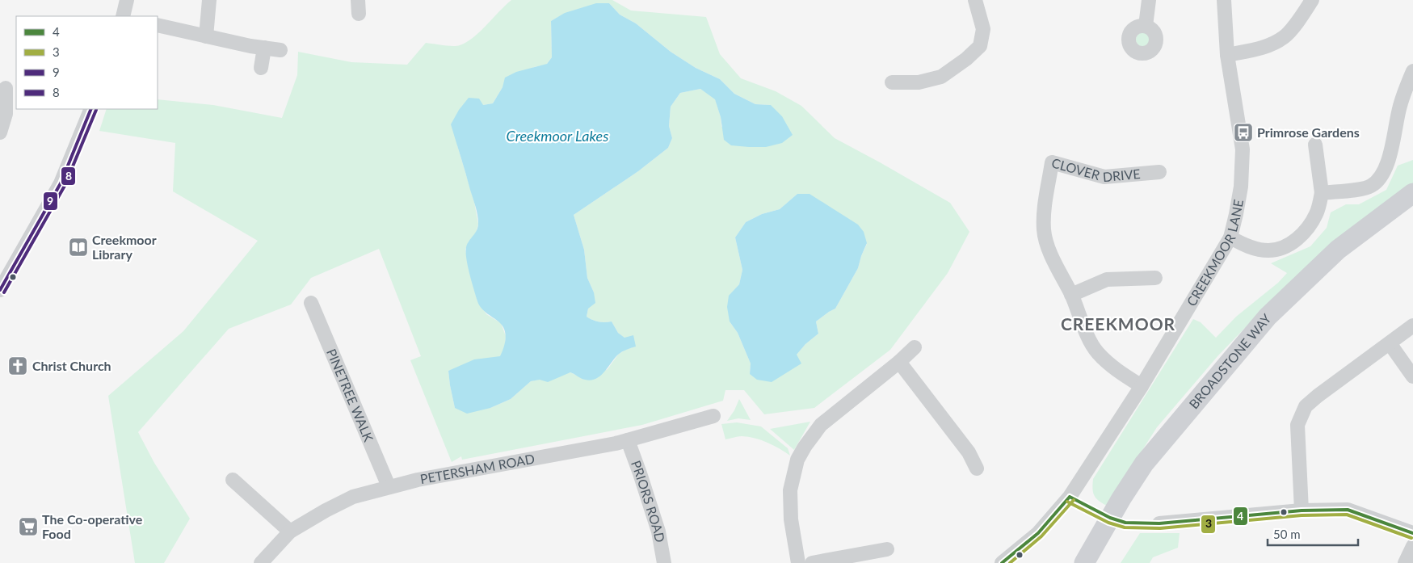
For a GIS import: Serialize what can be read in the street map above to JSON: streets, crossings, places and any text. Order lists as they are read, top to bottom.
{
  "streets": {
    "street": [
      "CLOVER DRIVE",
      "CREEKMOOR LANE",
      "BROADSTONE WAY",
      "PINETREE WALK",
      "PETERSHAM ROAD",
      "PRIORS ROAD"
    ]
  },
  "crossings": [
    ["CLOVER DRIVE", "CREEKMOOR LANE"],
    ["PINETREE WALK", "PETERSHAM ROAD"],
    ["PETERSHAM ROAD", "PRIORS ROAD"]
  ],
  "districts": ["CREEKMOOR"],
  "water": ["Creekmoor Lakes"],
  "places": {
    "bus stop": ["Primrose Gardens"],
    "library": ["Creekmoor Library"],
    "church": ["Christ Church"],
    "supermarket": ["The Co-operative Food"]
  },
  "lines": [
    "transit line 9",
    "transit line 8",
    "transit line 4",
    "transit line 3"
  ],
  "legend": [
    "4",
    "3",
    "9",
    "8"
  ],
  "scale_bar": "50 m"
}
